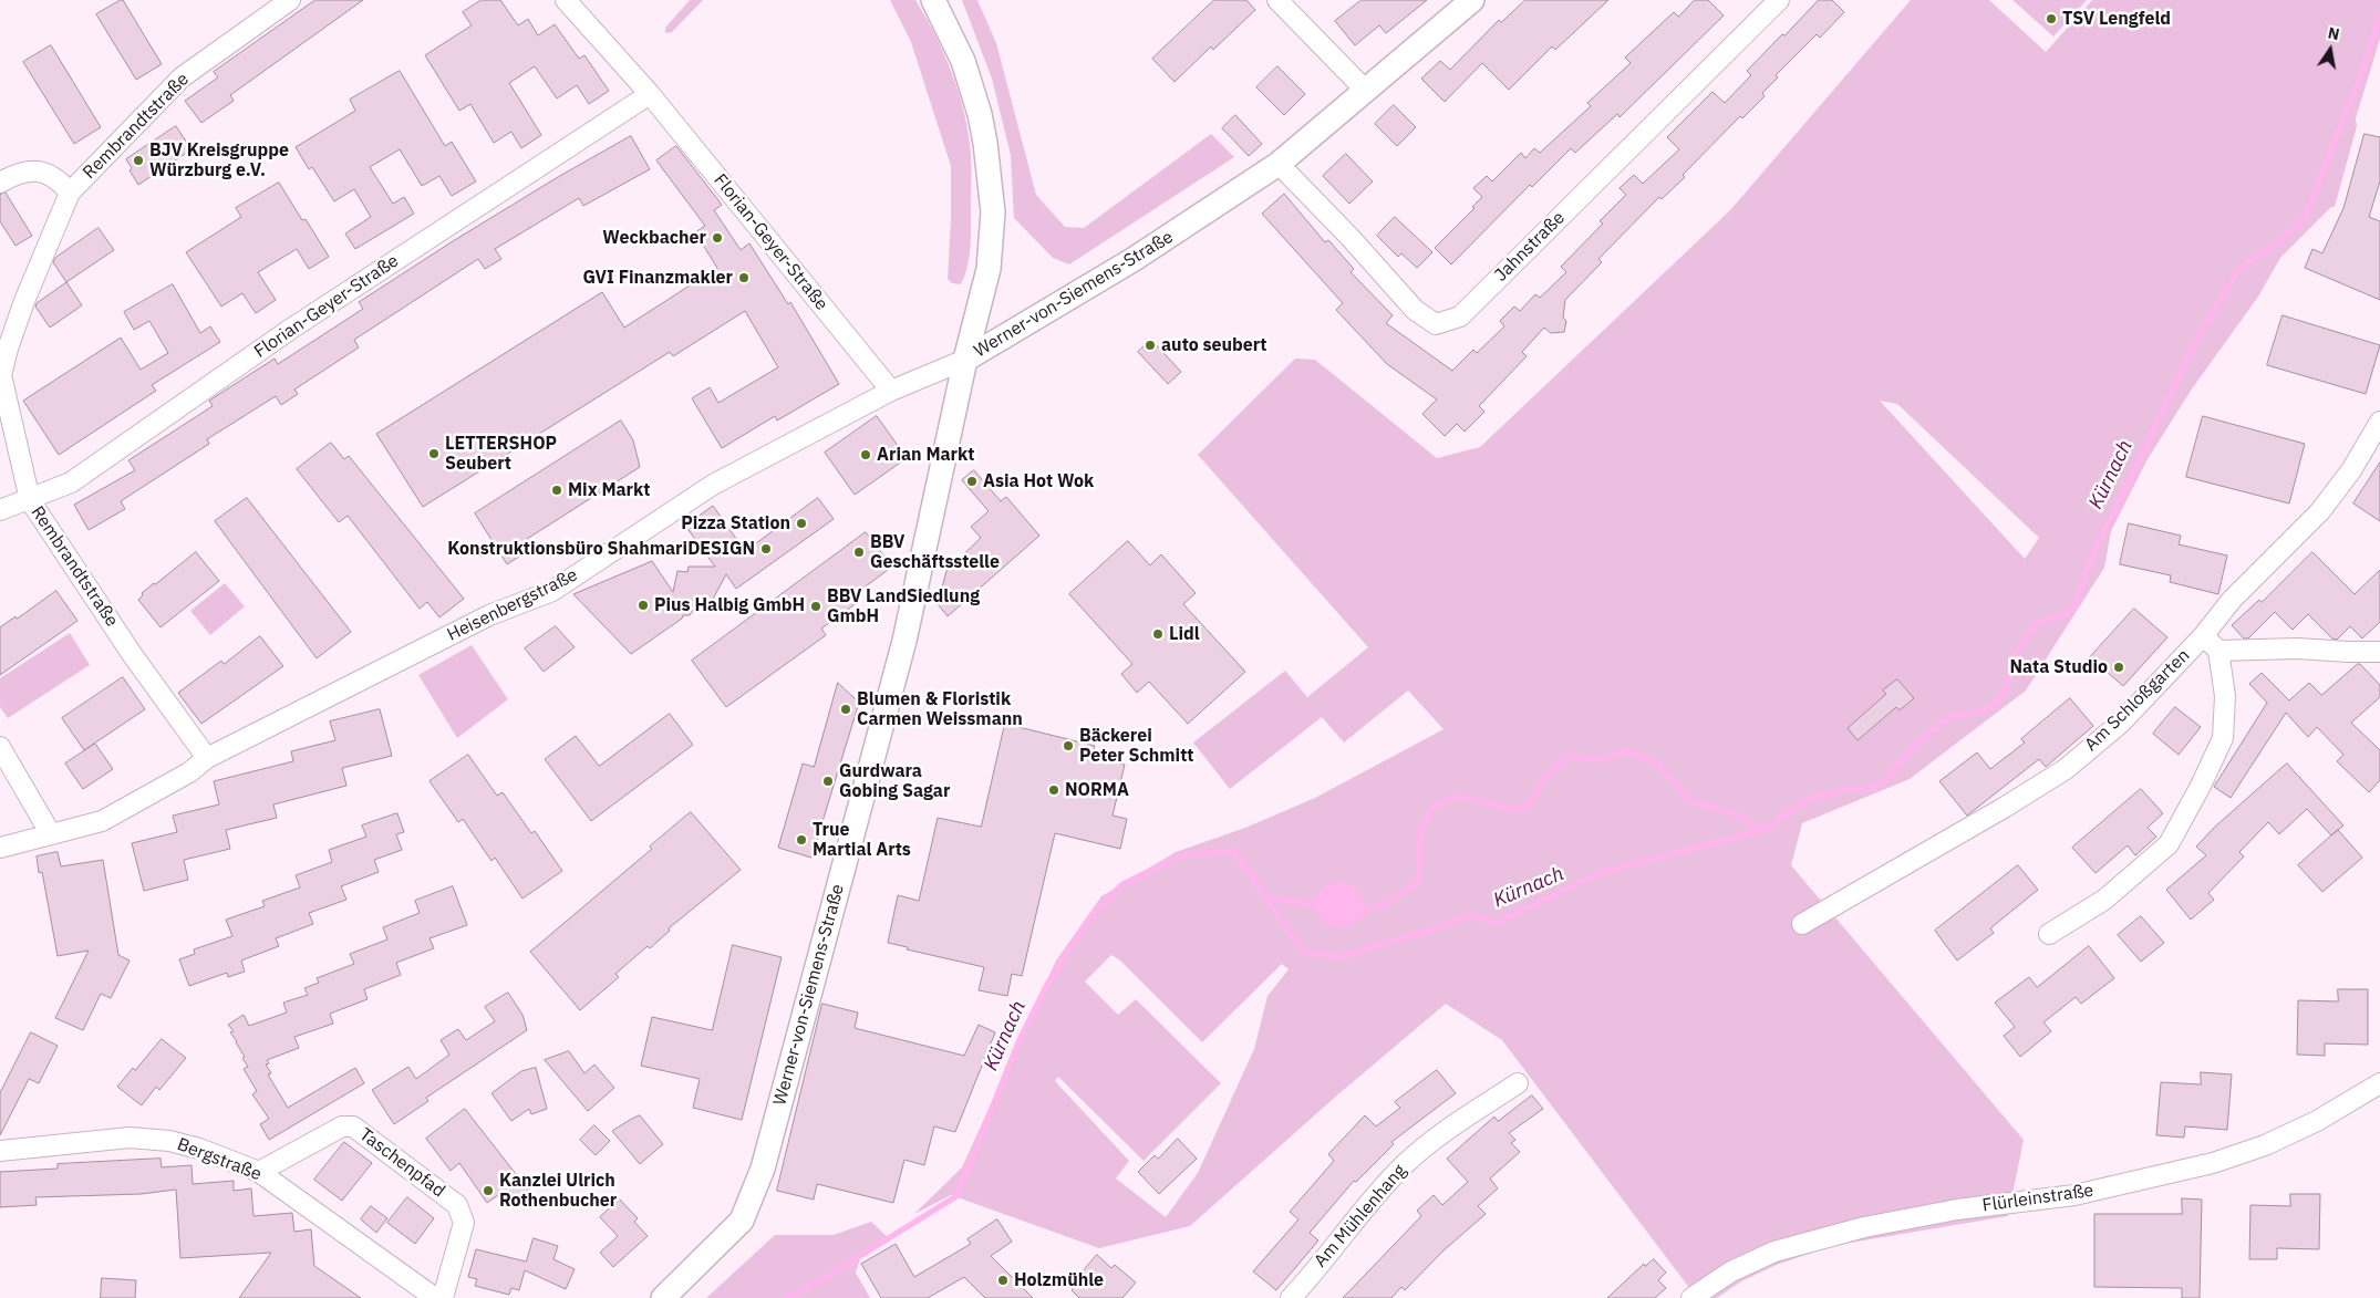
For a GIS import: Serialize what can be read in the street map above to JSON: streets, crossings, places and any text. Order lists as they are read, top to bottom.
{
  "streets": {
    "street": [
      "Rembrandtstraße",
      "Florian-Geyer-Straße",
      "Jahnstraße",
      "Werner-von-Siemens-Straße",
      "Heisenbergstraße",
      "Am Schloßgarten",
      "Bergstraße",
      "Taschenpfad",
      "Flürleinstraße",
      "Am Mühlenhang"
    ]
  },
  "crossings": [
    ["Rembrandtstraße", "Florian-Geyer-Straße"],
    ["Rembrandtstraße", "Heisenbergstraße"],
    ["Florian-Geyer-Straße", "Heisenbergstraße"],
    ["Jahnstraße", "Werner-von-Siemens-Straße"],
    ["Werner-von-Siemens-Straße", "Heisenbergstraße"],
    ["Bergstraße", "Taschenpfad"]
  ],
  "water": ["Kürnach"],
  "places": [
    "TSV Lengfeld",
    "BJV Kreisgruppe Würzburg e.V.",
    "Weckbacher",
    "GVI Finanzmakler",
    "auto seubert",
    "LETTERSHOP Seubert",
    "Arian Markt",
    "Asia Hot Wok",
    "Mix Markt",
    "Pizza Station",
    "Konstruktionsbüro ShahmariDESIGN",
    "BBV Geschäftsstelle",
    "Pius Halbig GmbH",
    "BBV LandSiedlung GmbH",
    "Lidl",
    "Nata Studio",
    "Blumen & Floristik Carmen Weissmann",
    "Bäckerei Peter Schmitt",
    "Gurdwara Gobing Sagar",
    "NORMA",
    "True Martial Arts",
    "Kanzlei Ulrich Rothenbucher",
    "Holzmühle"
  ],
  "north": "top"
}
